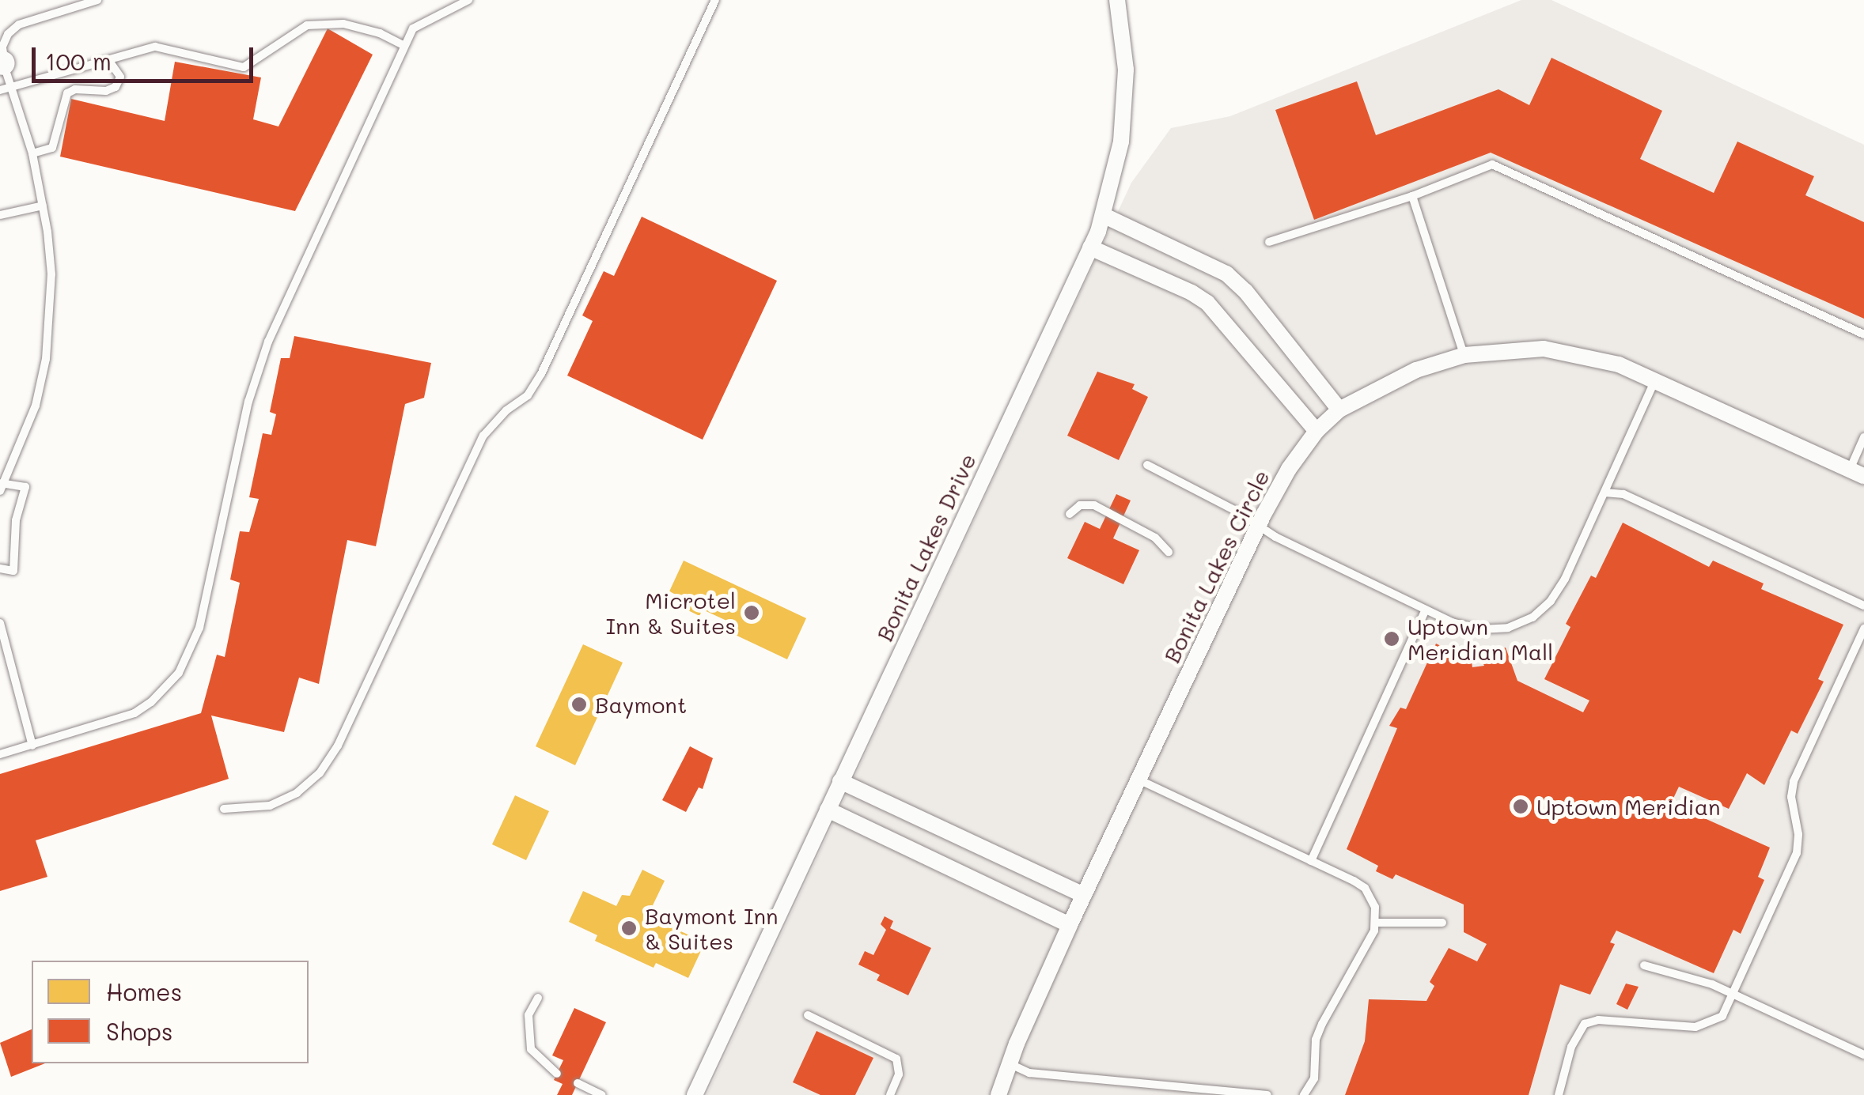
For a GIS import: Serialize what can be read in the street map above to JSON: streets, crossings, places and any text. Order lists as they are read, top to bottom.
{
  "streets": {
    "street": ["Bonita Lakes Drive", "Bonita Lakes Circle"]
  },
  "places": [
    "Microtel Inn & Suites",
    "Uptown Meridian Mall",
    "Baymont",
    "Uptown Meridian",
    "Baymont Inn & Suites"
  ],
  "legend": ["Homes", "Shops"],
  "scale_bar": "100 m"
}
